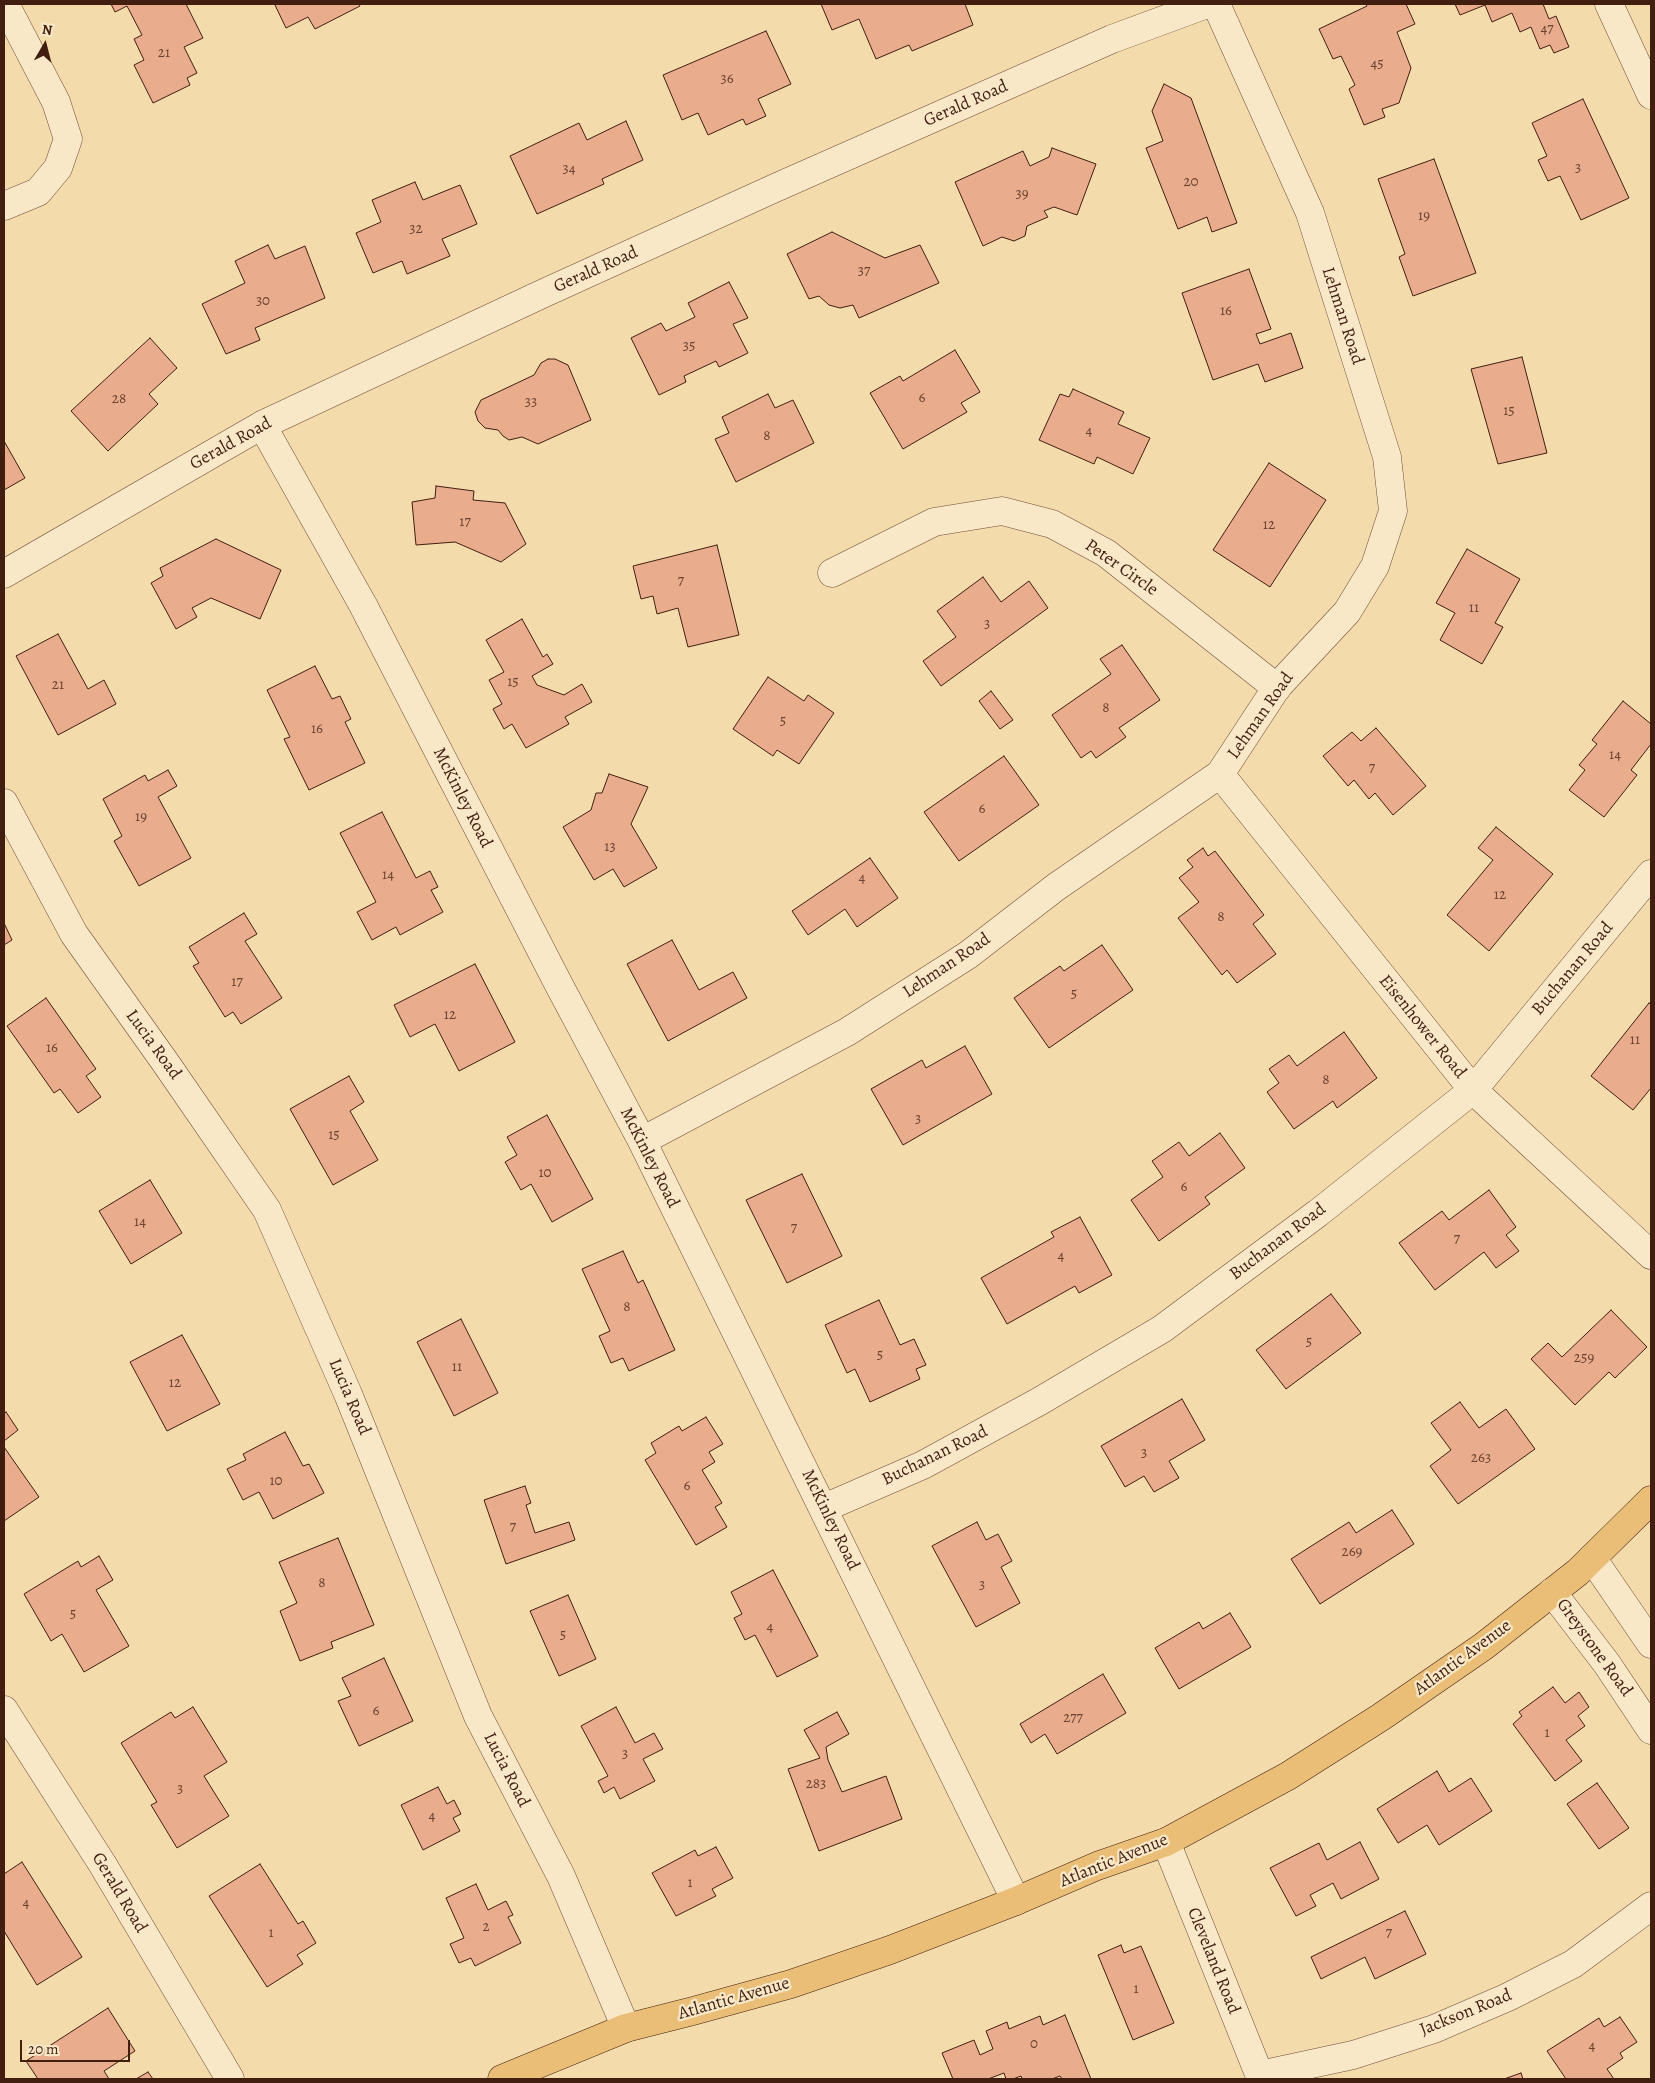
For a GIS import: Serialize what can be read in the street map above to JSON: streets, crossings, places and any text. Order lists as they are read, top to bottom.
{
  "streets": {
    "main road": ["Atlantic Avenue"],
    "street": [
      "Gerald Road",
      "Lehman Road",
      "Peter Circle",
      "McKinley Road",
      "Buchanan Road",
      "Eisenhower Road",
      "Lucia Road",
      "Greystone Road",
      "Cleveland Road",
      "Jackson Road"
    ]
  },
  "crossings": [
    ["Gerald Road", "McKinley Road"],
    ["Lehman Road", "Peter Circle"],
    ["Lehman Road", "McKinley Road"],
    ["Lehman Road", "Eisenhower Road"],
    ["McKinley Road", "Buchanan Road"],
    ["McKinley Road", "Atlantic Avenue"],
    ["Buchanan Road", "Eisenhower Road"],
    ["Lucia Road", "Atlantic Avenue"],
    ["Greystone Road", "Atlantic Avenue"],
    ["Atlantic Avenue", "Cleveland Road"],
    ["Cleveland Road", "Jackson Road"]
  ],
  "house_numbers": [
    "47",
    "21",
    "45",
    "36",
    "3",
    "34",
    "20",
    "39",
    "19",
    "32",
    "37",
    "30",
    "16",
    "35",
    "6",
    "28",
    "33",
    "15",
    "4",
    "8",
    "17",
    "12",
    "7",
    "11",
    "3",
    "15",
    "21",
    "8",
    "5",
    "16",
    "14",
    "7",
    "6",
    "19",
    "13",
    "14",
    "4",
    "12",
    "8",
    "17",
    "5",
    "12",
    "11",
    "16",
    "8",
    "3",
    "15",
    "10",
    "6",
    "14",
    "7",
    "7",
    "4",
    "8",
    "5",
    "5",
    "259",
    "11",
    "12",
    "3",
    "263",
    "10",
    "6",
    "7",
    "269",
    "8",
    "3",
    "5",
    "4",
    "5",
    "6",
    "277",
    "1",
    "3",
    "283",
    "3",
    "4",
    "1",
    "4",
    "2",
    "1",
    "7",
    "1",
    "0",
    "4"
  ],
  "scale_bar": "20 m",
  "north": "top"
}
